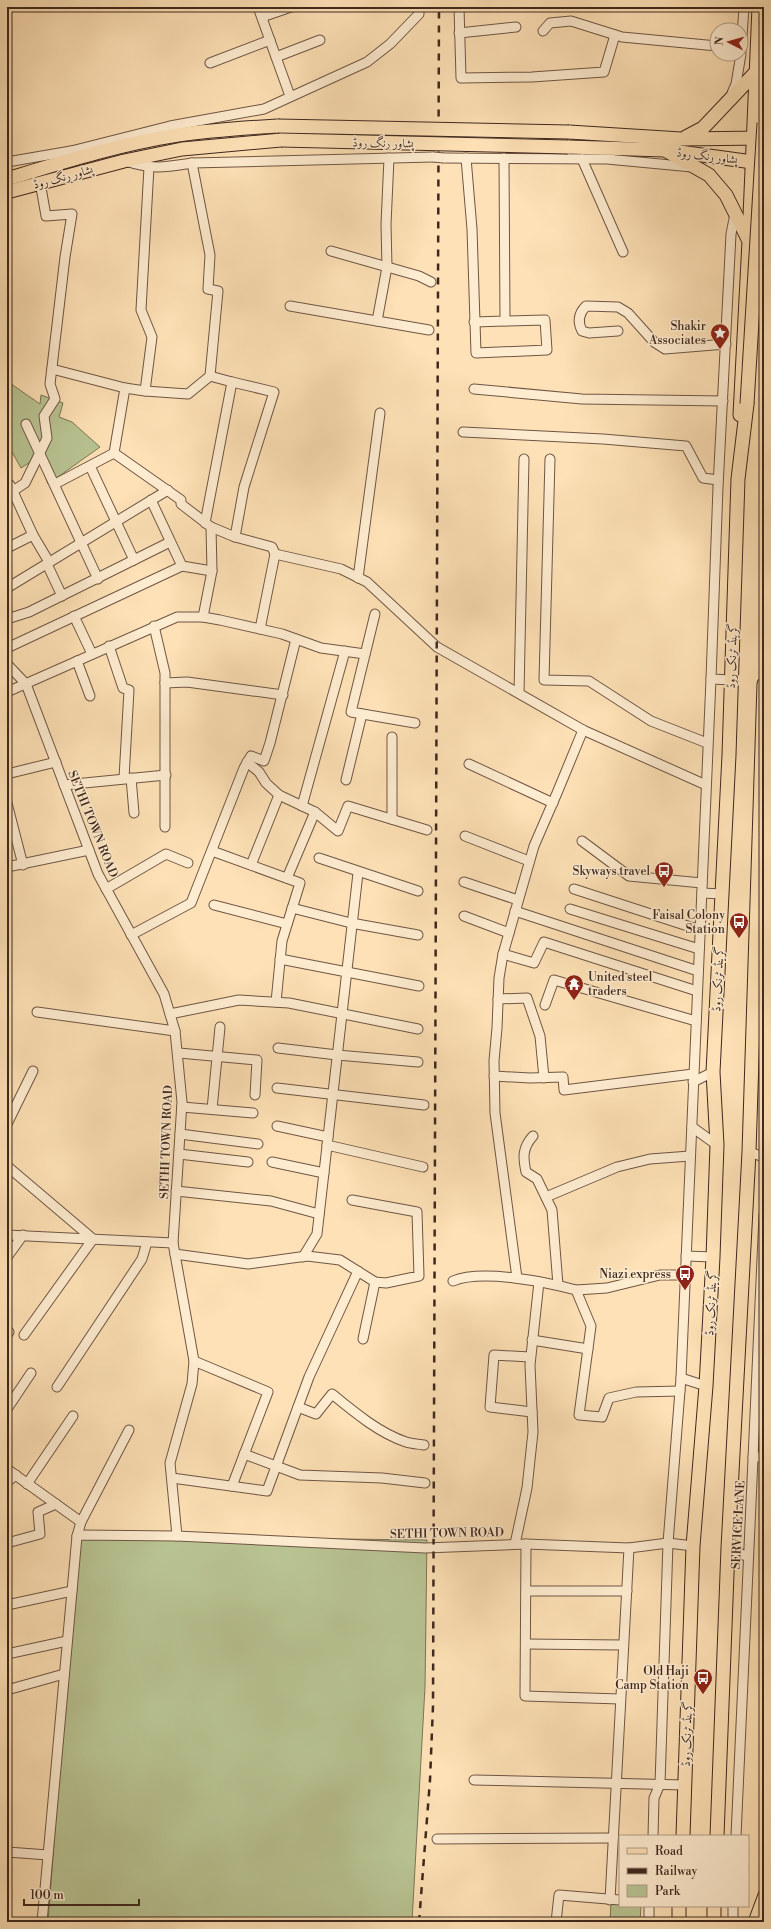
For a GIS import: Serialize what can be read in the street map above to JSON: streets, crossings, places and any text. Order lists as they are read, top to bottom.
{
  "streets": {
    "highway": ["پشاور رنگ روڈ", "گرینڈ ٹرنک روڈ"],
    "street": ["SETHI TOWN ROAD", "SERVICE LANE"]
  },
  "crossings": [
    ["گرینڈ ٹرنک روڈ", "SETHI TOWN ROAD"]
  ],
  "places": {
    "place": ["Shakir Associates"],
    "bus stop": [
      "Skyways travel",
      "Faisal Colony Station",
      "Niazi express",
      "Old Haji Camp Station"
    ],
    "temple": ["United steel traders"]
  },
  "legend": ["Road", "Railway", "Park"],
  "scale_bar": "100 m",
  "north": "left"
}
